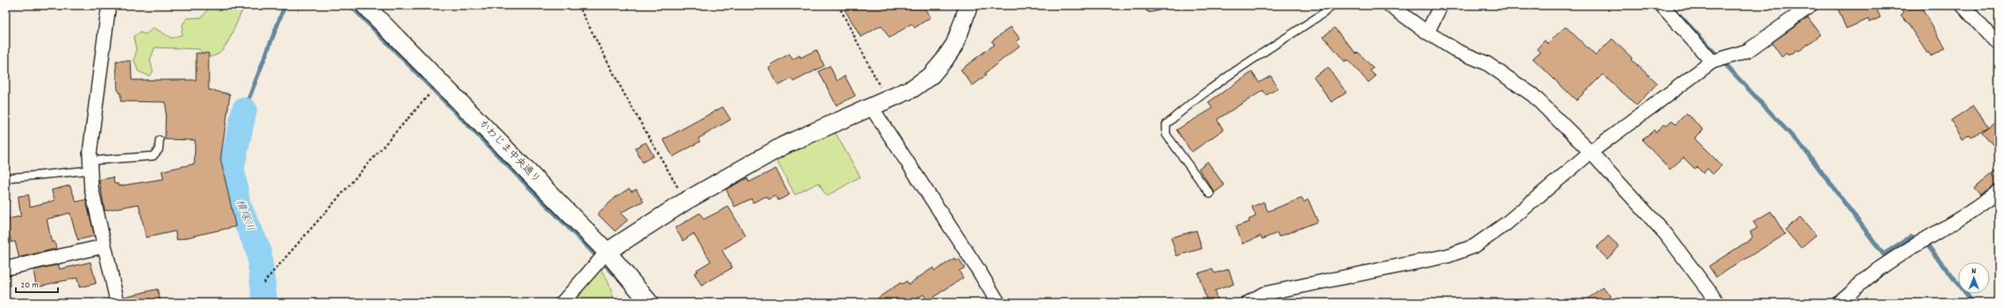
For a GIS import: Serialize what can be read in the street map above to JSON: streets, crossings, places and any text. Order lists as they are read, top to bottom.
{
  "streets": {
    "street": ["かわじま中央通り"]
  },
  "water": ["横塚川"],
  "scale_bar": "20 m",
  "north": "top"
}
